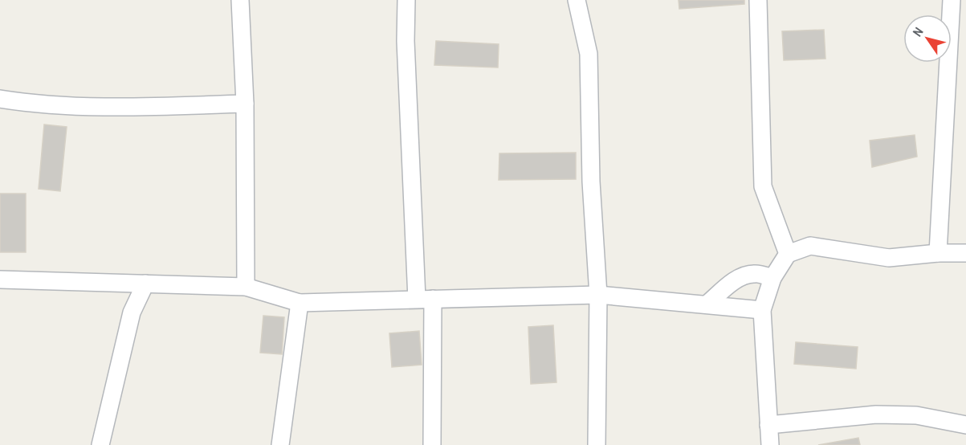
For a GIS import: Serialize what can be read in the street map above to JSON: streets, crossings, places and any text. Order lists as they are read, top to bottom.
{
  "north": "top left"
}
